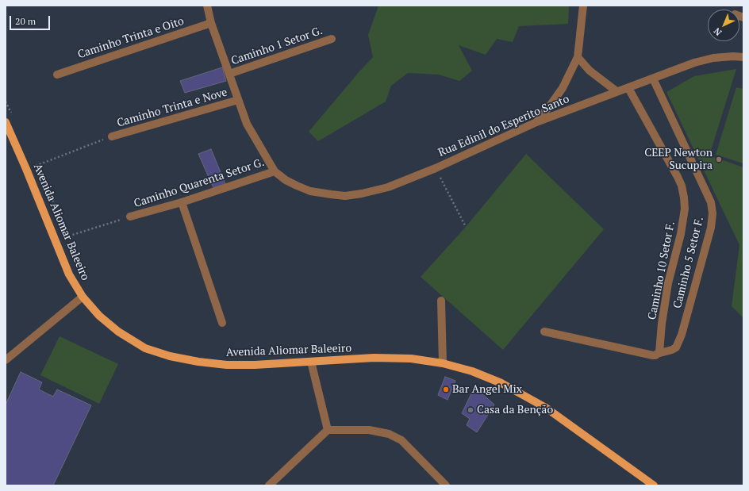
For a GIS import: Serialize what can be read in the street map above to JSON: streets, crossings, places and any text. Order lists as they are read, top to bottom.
{
  "streets": {
    "main road": ["Avenida Aliomar Baleeiro"],
    "street": [
      "Caminho Trinta e Oito",
      "Caminho 1 Setor G.",
      "Caminho Trinta e Nove",
      "Rua Edinil do Esperito Santo",
      "Caminho Quarenta Setor G.",
      "Caminho 5 Setor F.",
      "Caminho 10 Setor F."
    ]
  },
  "crossings": [
    ["Rua Edinil do Esperito Santo", "Caminho Quarenta Setor G."],
    ["Rua Edinil do Esperito Santo", "Caminho 5 Setor F."],
    ["Rua Edinil do Esperito Santo", "Caminho 10 Setor F."],
    ["Caminho 5 Setor F.", "Caminho 10 Setor F."]
  ],
  "places": ["CEEP Newton Sucupira", "Bar Angel Mix", "Casa da Benção"],
  "scale_bar": "20 m",
  "north": "bottom left"
}
